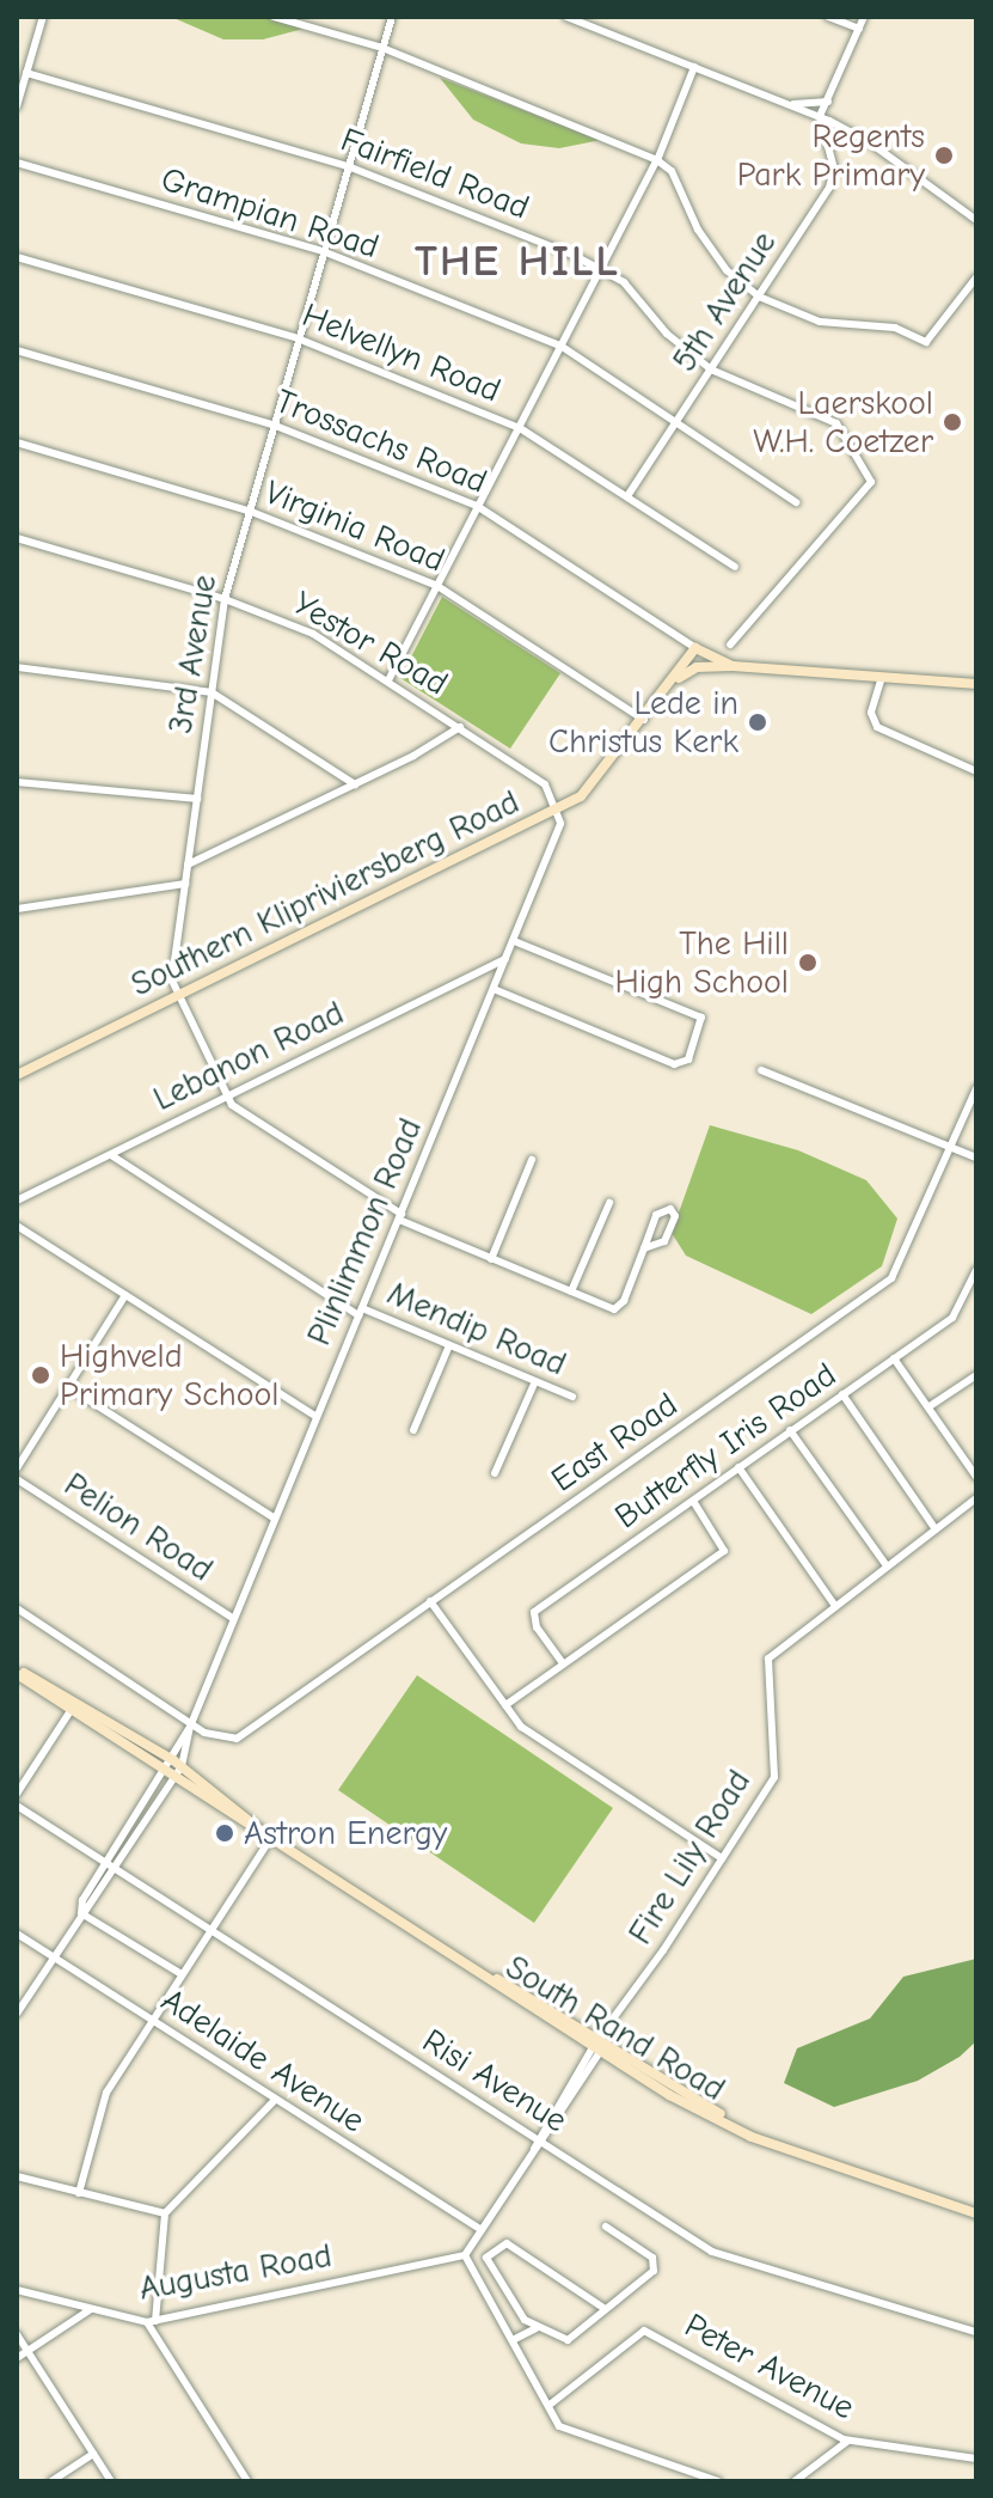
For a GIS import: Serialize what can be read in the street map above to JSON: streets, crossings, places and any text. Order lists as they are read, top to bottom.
{
  "streets": {
    "main road": ["Southern Klipriviersberg Road", "South Rand Road"],
    "street": [
      "Fairfield Road",
      "Grampian Road",
      "5th Avenue",
      "Helvellyn Road",
      "Trossachs Road",
      "Virginia Road",
      "Yestor Road",
      "3rd Avenue",
      "Lebanon Road",
      "Plinlimmon Road",
      "Mendip Road",
      "East Road",
      "Butterfly Iris Road",
      "Pelion Road",
      "Fire Lily Road",
      "Adelaide Avenue",
      "Risi Avenue",
      "Augusta Road",
      "Peter Avenue"
    ]
  },
  "crossings": [
    ["Fairfield Road", "5th Avenue"],
    ["Fairfield Road", "3rd Avenue"],
    ["Grampian Road", "5th Avenue"],
    ["Grampian Road", "3rd Avenue"],
    ["5th Avenue", "Helvellyn Road"],
    ["Helvellyn Road", "3rd Avenue"],
    ["Trossachs Road", "3rd Avenue"],
    ["Trossachs Road", "Southern Klipriviersberg Road"],
    ["Virginia Road", "3rd Avenue"],
    ["Virginia Road", "Southern Klipriviersberg Road"],
    ["Yestor Road", "3rd Avenue"],
    ["Yestor Road", "Southern Klipriviersberg Road"],
    ["Yestor Road", "Plinlimmon Road"],
    ["3rd Avenue", "Southern Klipriviersberg Road"],
    ["Southern Klipriviersberg Road", "Plinlimmon Road"],
    ["Lebanon Road", "Plinlimmon Road"],
    ["Lebanon Road", "Mendip Road"],
    ["Plinlimmon Road", "Mendip Road"],
    ["Plinlimmon Road", "East Road"],
    ["Plinlimmon Road", "Pelion Road"],
    ["Plinlimmon Road", "South Rand Road"],
    ["Plinlimmon Road", "Risi Avenue"],
    ["Fire Lily Road", "South Rand Road"],
    ["Fire Lily Road", "Adelaide Avenue"],
    ["Fire Lily Road", "Risi Avenue"]
  ],
  "districts": ["THE HILL"],
  "places": [
    "Regents Park Primary",
    "Laerskool W.H. Coetzer",
    "Lede in Christus Kerk",
    "The Hill High School",
    "Highveld Primary School",
    "Astron Energy"
  ]
}
